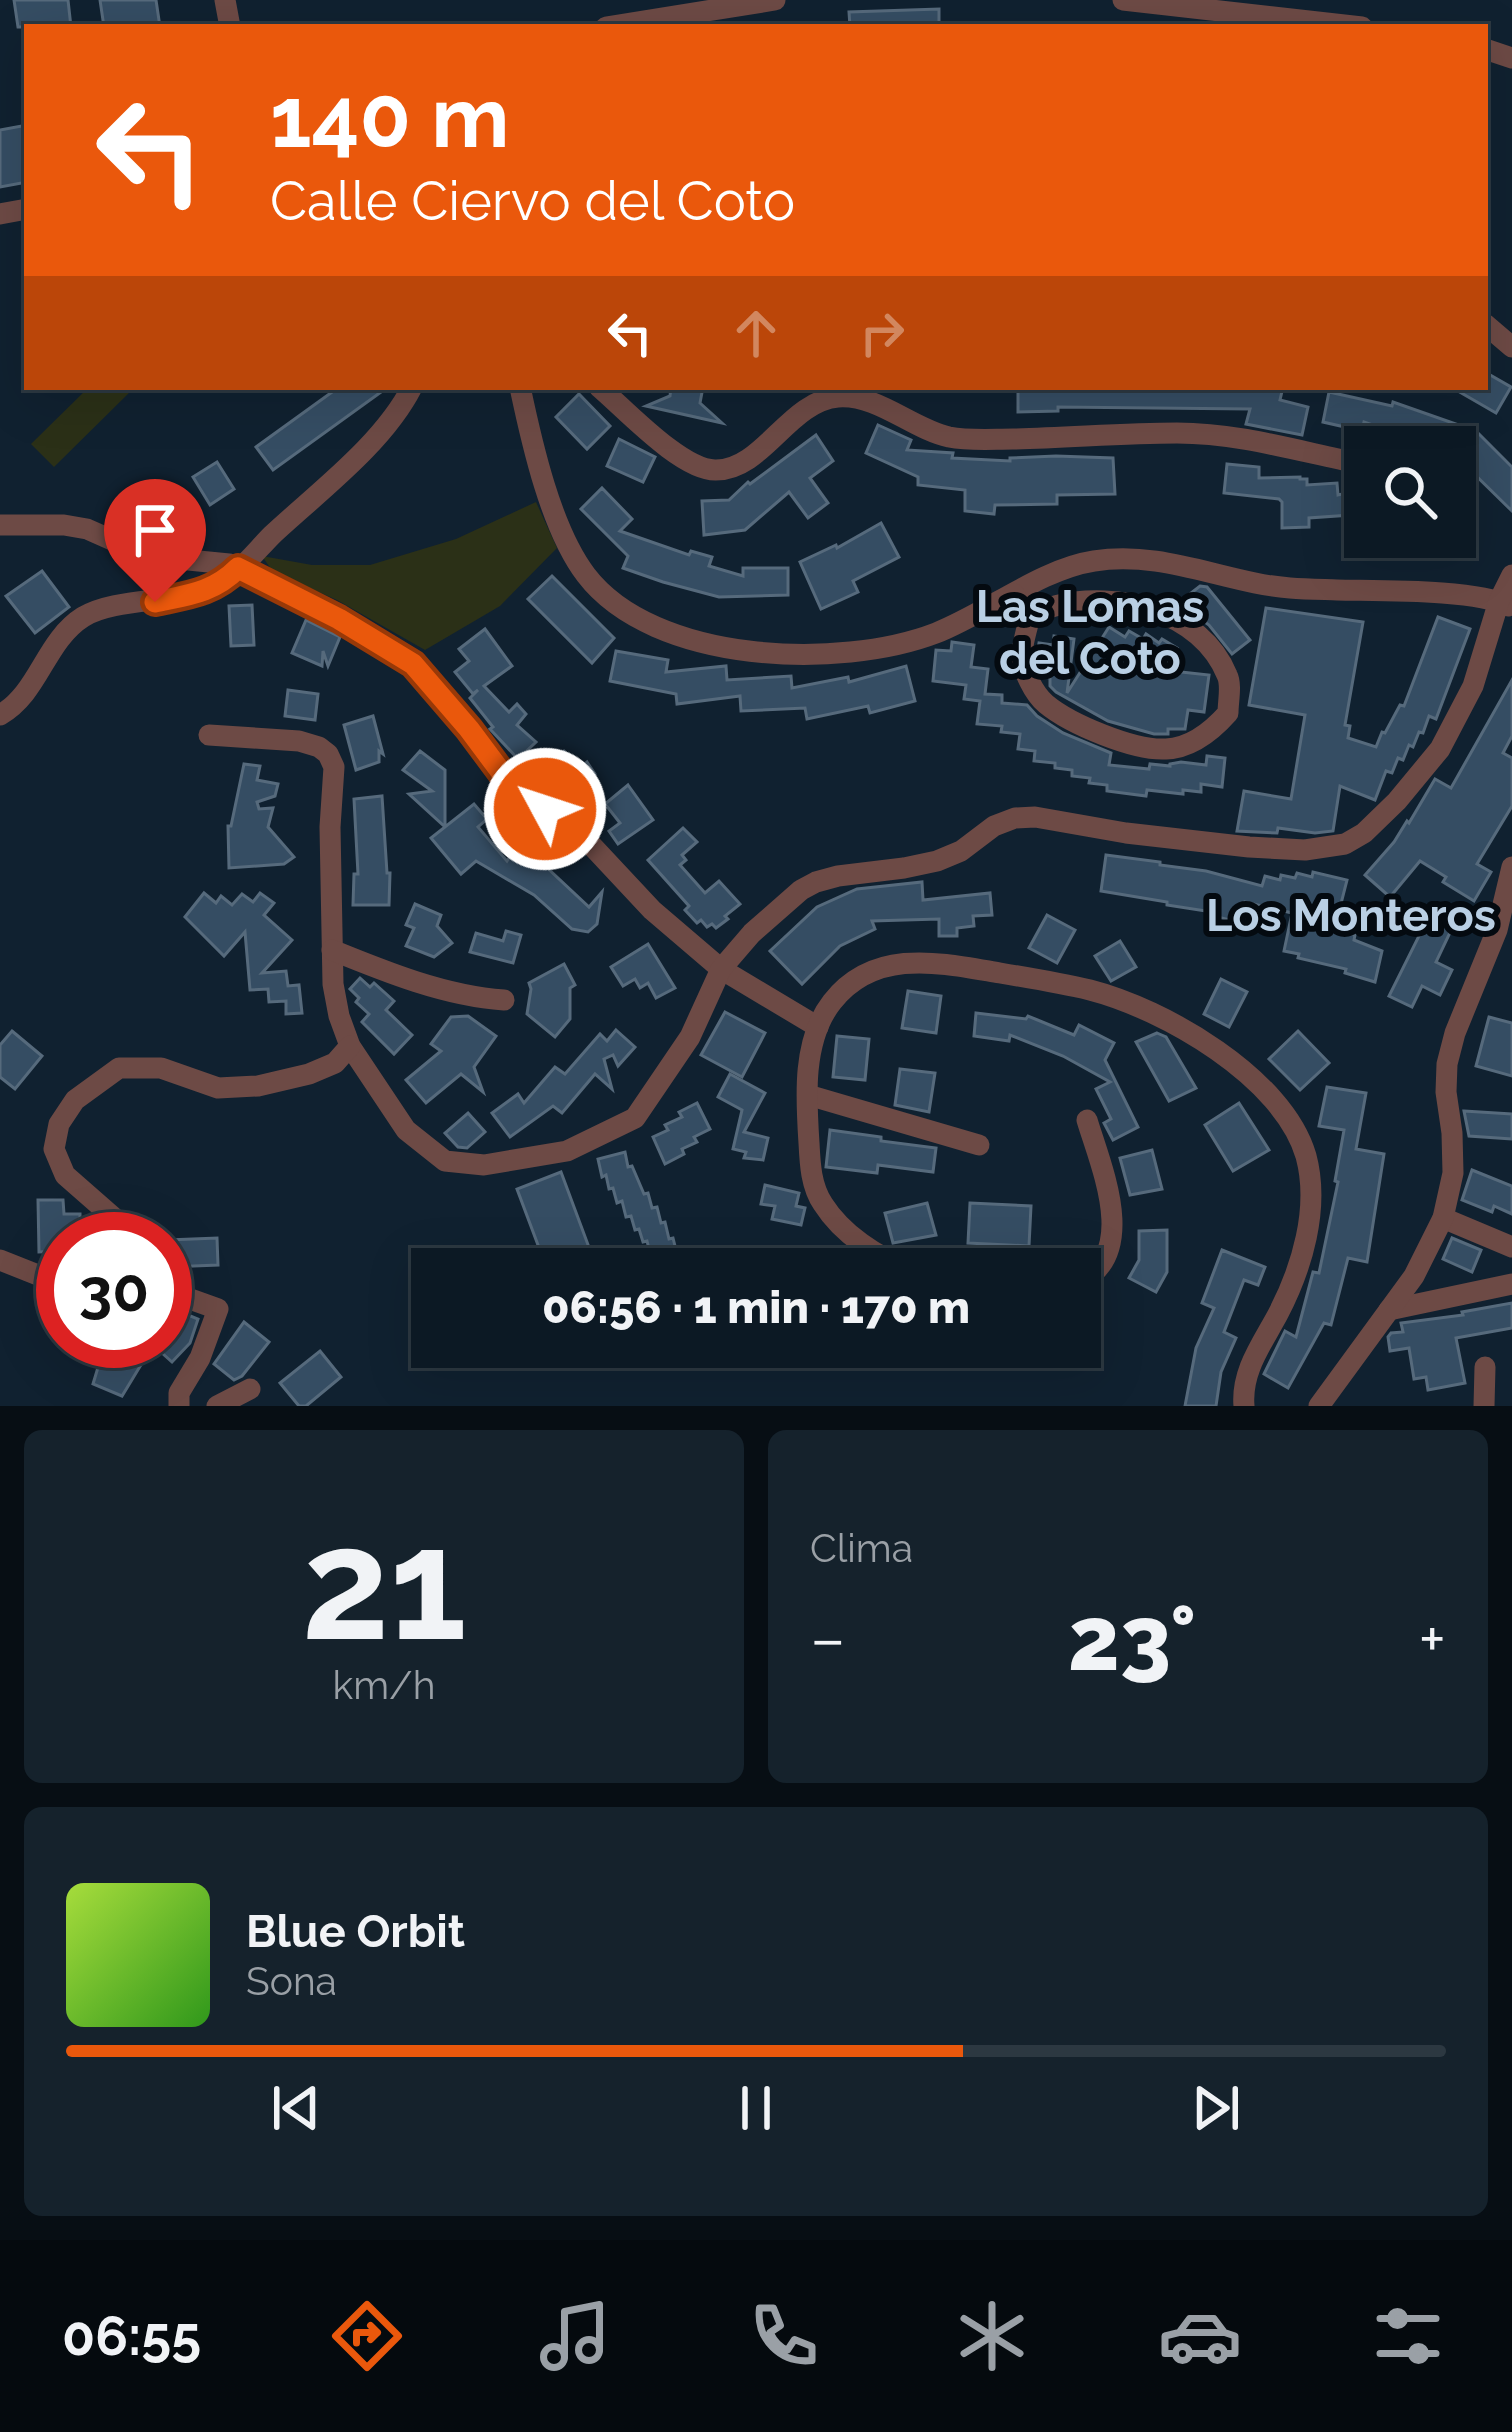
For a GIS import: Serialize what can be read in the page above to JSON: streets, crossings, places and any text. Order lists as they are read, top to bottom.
{
  "districts": ["Las Lomas del Coto", "Los Monteros"],
  "page": {
    "turn": ["140 m", "Calle Ciervo del Coto"],
    "limit": "30",
    "trip": "06:56 · 1 min · 170 m",
    "tile": [
      ["21", "km/h"],
      "Clima"
    ],
    "heat": ["−", "23°", "+"],
    "song": ["Blue Orbit", "Sona"],
    "tabs": "06:55"
  }
}
